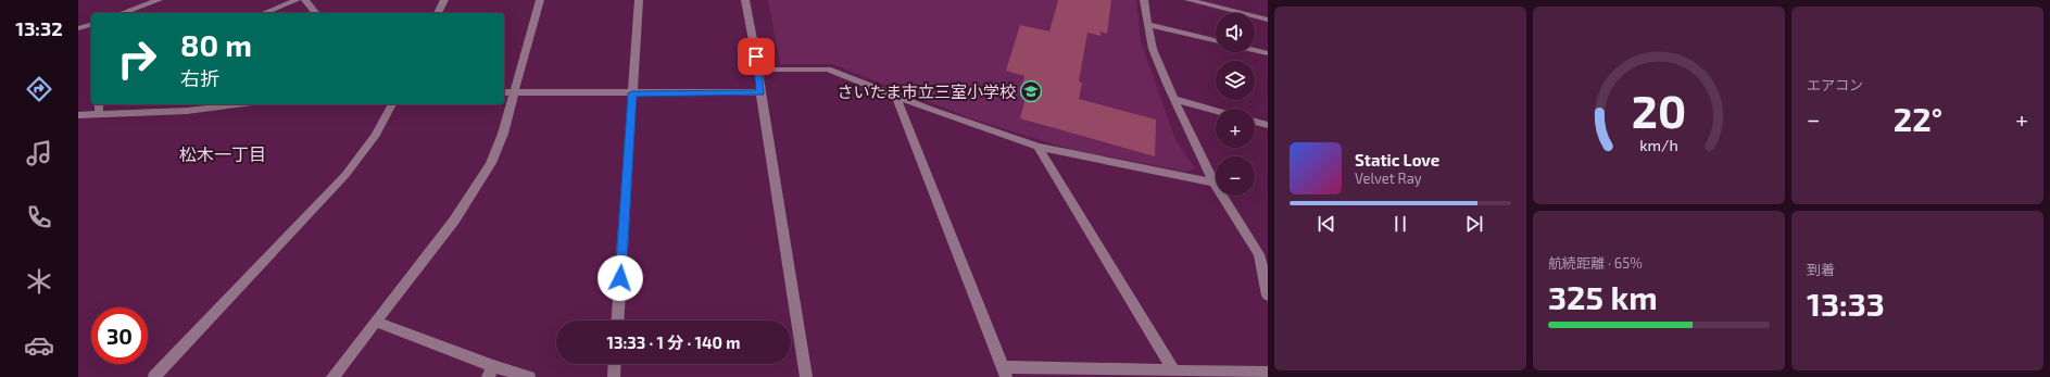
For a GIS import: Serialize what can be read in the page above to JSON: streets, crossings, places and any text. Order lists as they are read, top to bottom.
{
  "districts": ["松木一丁目"],
  "places": {
    "school or university": ["さいたま市立三室小学校"]
  },
  "page": {
    "tabs": "13:32",
    "tile": [
      "エアコン",
      ["航続距離 · 65%", "325 km"],
      ["到着", "13:33"]
    ],
    "map_buttons": ["+", "−"],
    "turn": ["80 m", "右折"],
    "heat": ["−", "22°", "+"],
    "song": ["Static Love", "Velvet Ray"],
    "limit": "30",
    "trip": "13:33 · 1 分 · 140 m",
    "gauge": ["20", "km/h"]
  }
}
